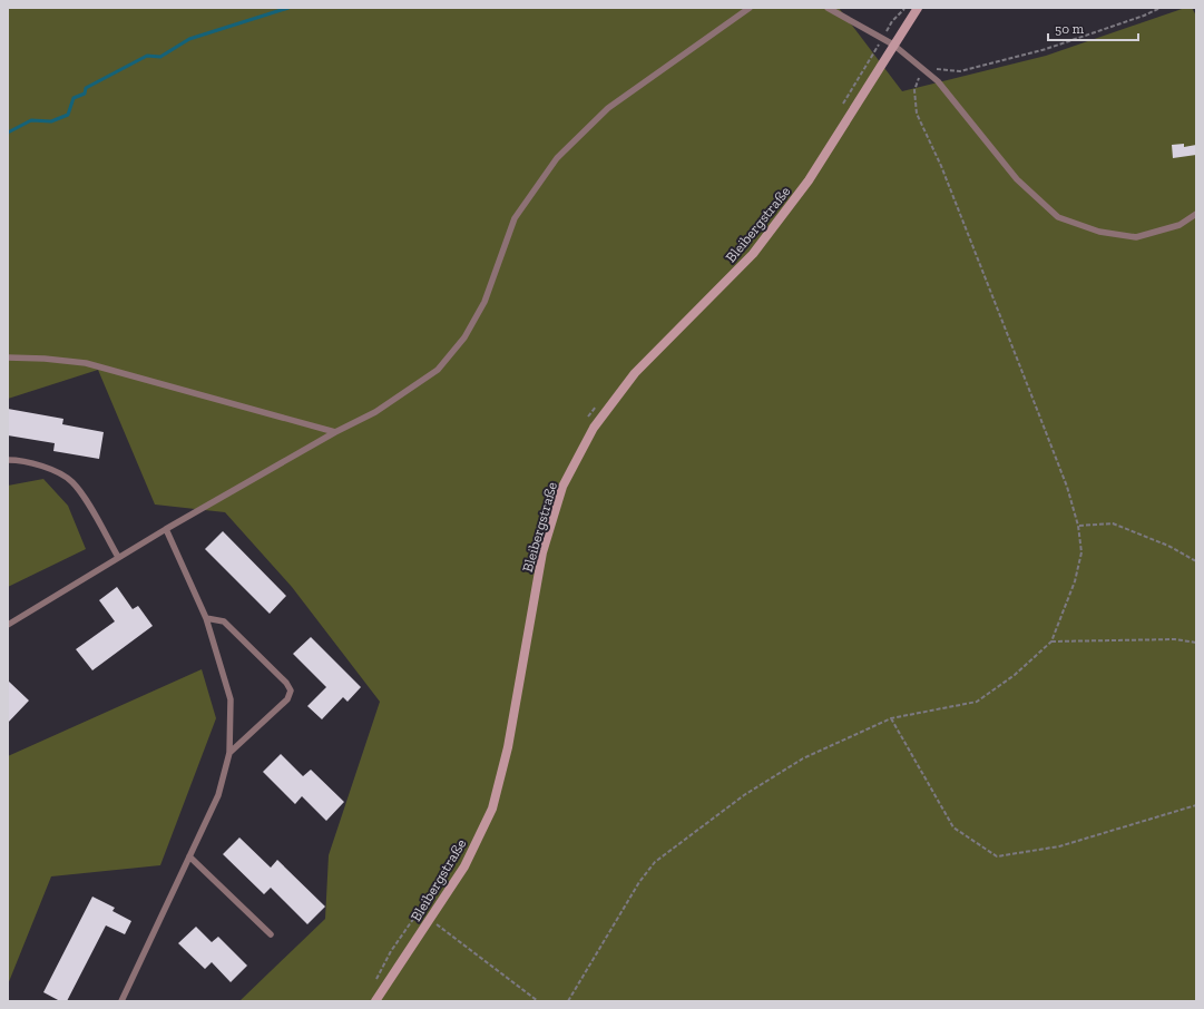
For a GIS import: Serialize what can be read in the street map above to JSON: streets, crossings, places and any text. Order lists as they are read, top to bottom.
{
  "streets": {
    "street": ["Bleibergstraße"]
  },
  "scale_bar": "50 m"
}
